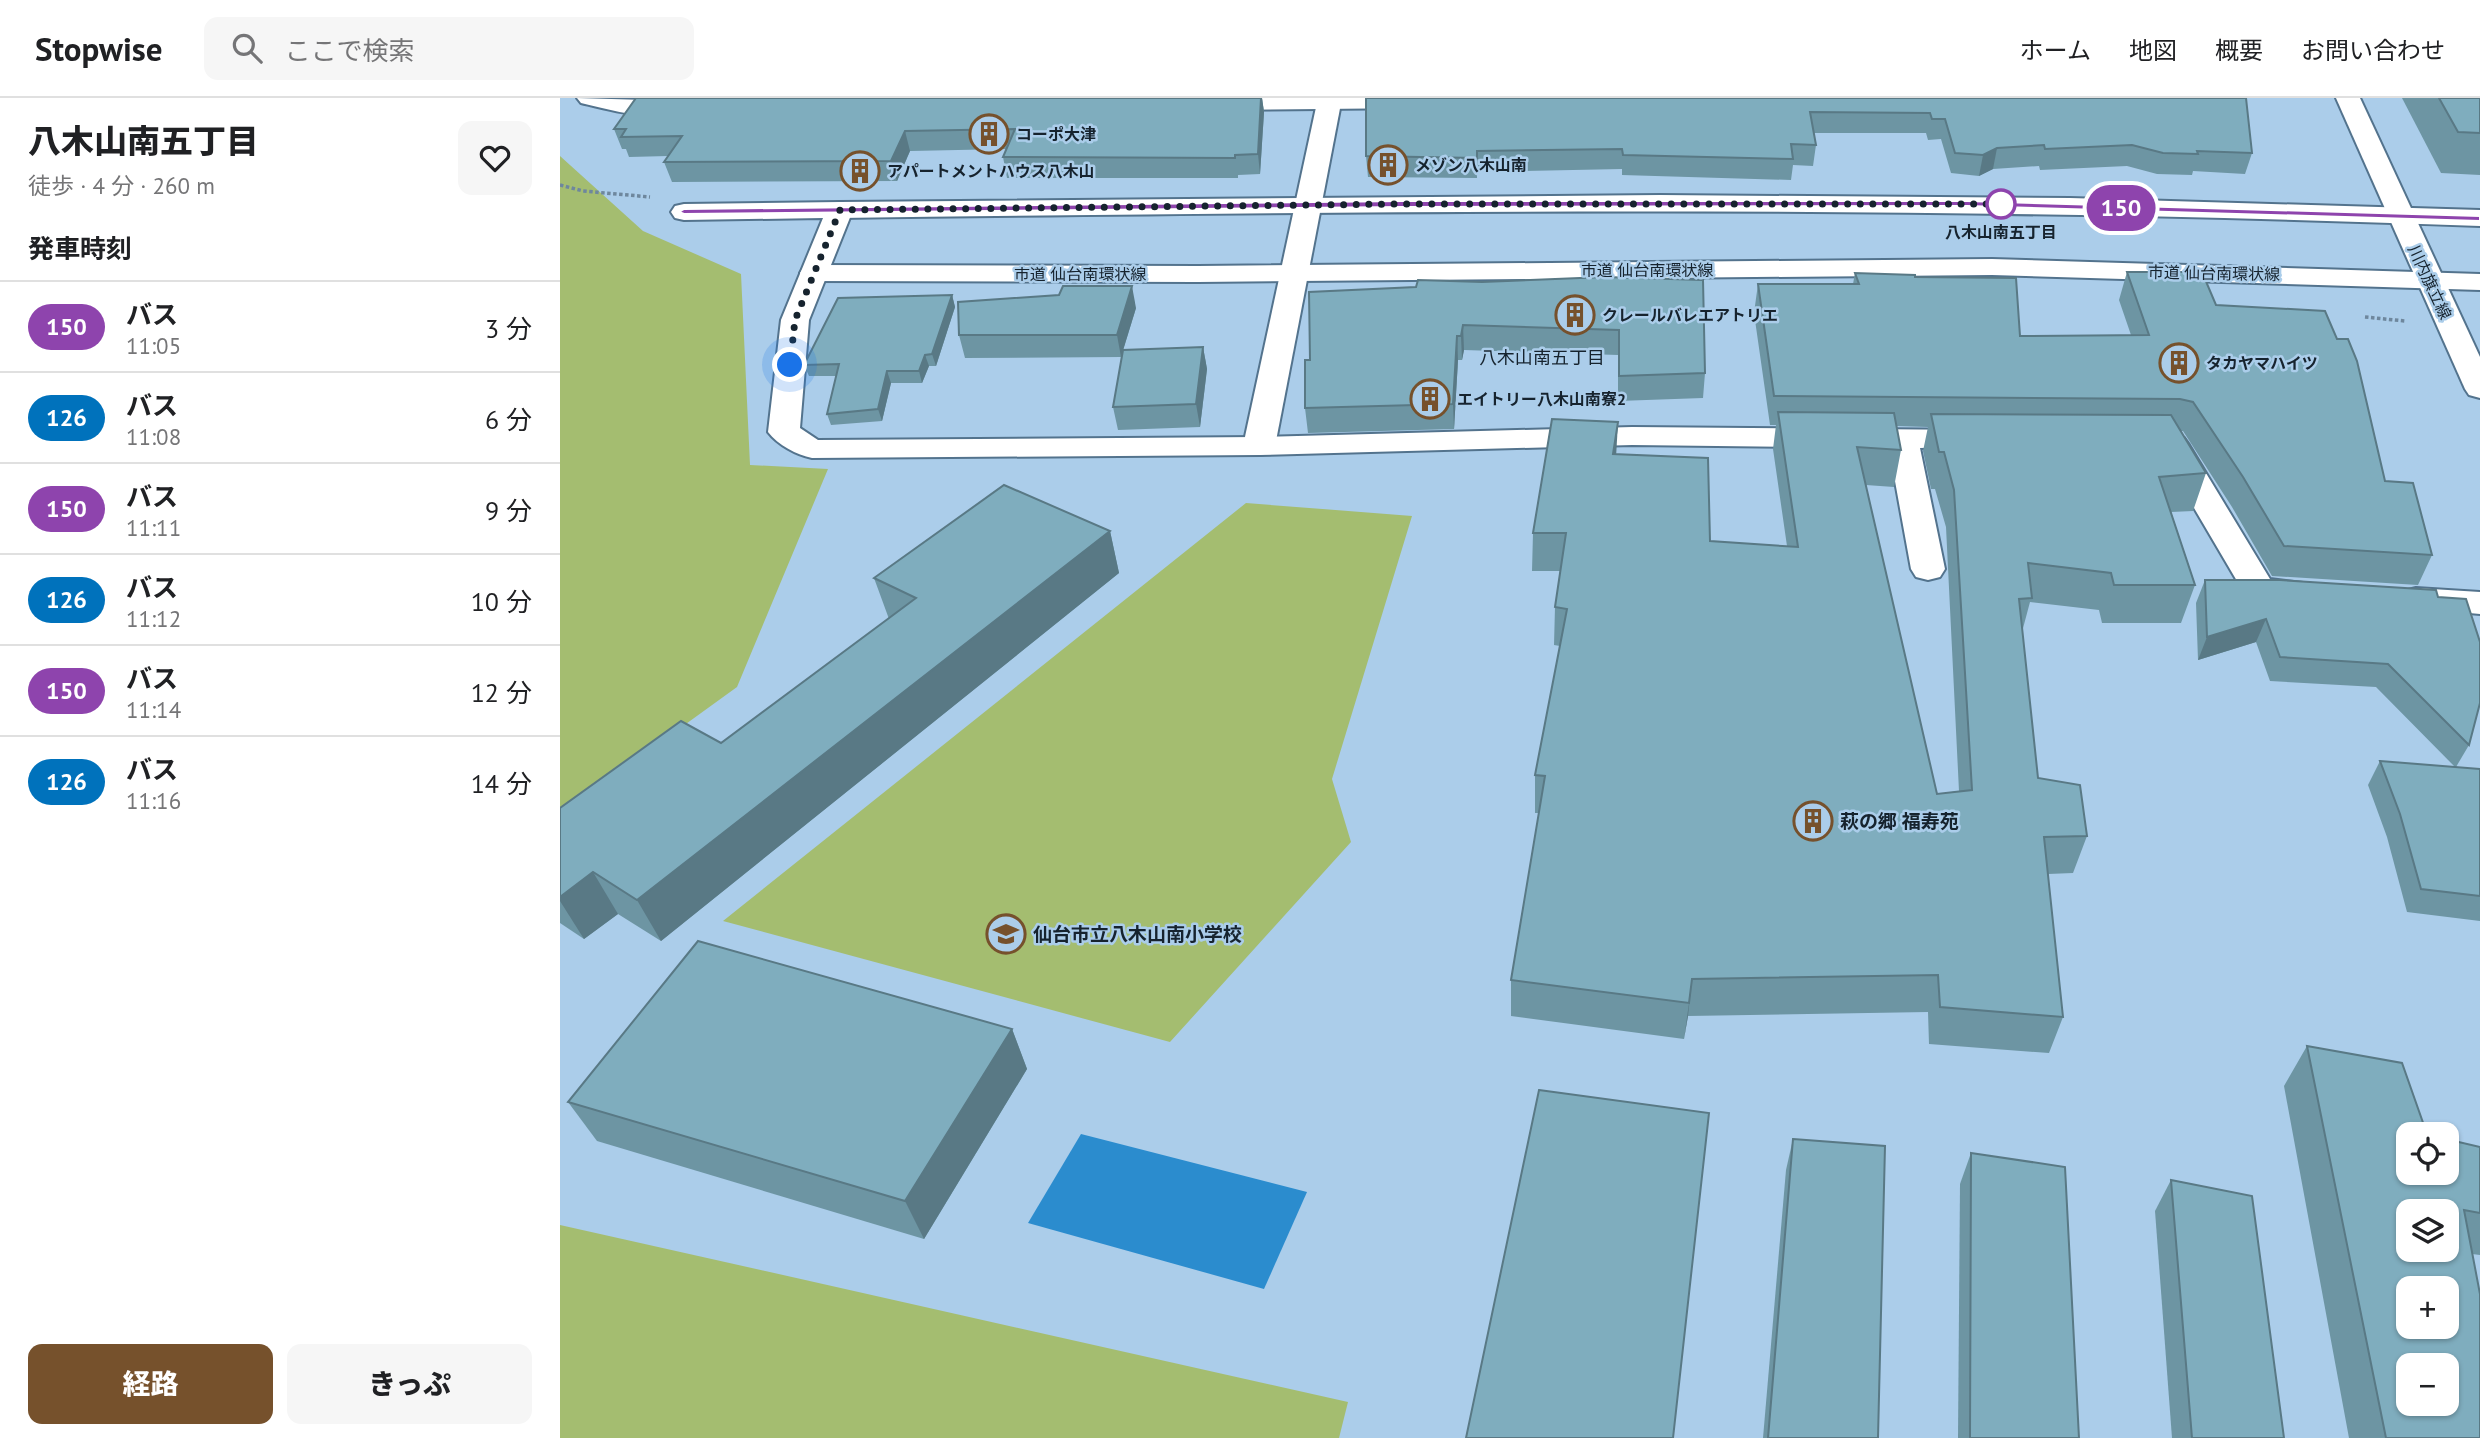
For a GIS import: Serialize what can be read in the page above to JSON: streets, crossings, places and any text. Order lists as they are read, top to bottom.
{
  "streets": {
    "street": ["市道 仙台南環状線", "川内旗立線"]
  },
  "crossings": [
    ["市道 仙台南環状線", "川内旗立線"]
  ],
  "districts": ["八木山南五丁目"],
  "places": {
    "building": [
      "コーポ大津",
      "メゾン八木山南",
      "アパートメントハウス八木山",
      "クレールバレエアトリエ",
      "タカヤマハイツ",
      "エイトリー八木山南寮2",
      "萩の郷 福寿苑"
    ],
    "other": ["八木山南五丁目"],
    "school or university": ["仙台市立八木山南小学校"]
  },
  "lines": ["bus line 150"],
  "page": {
    "header": "Stopwise",
    "search": "ここで検索",
    "nav": [
      "ホーム",
      "地図",
      "概要",
      "お問い合わせ"
    ],
    "heading": [
      ["八木山南五丁目", "徒歩 · 4 分 · 260 m"],
      "発車時刻"
    ],
    "on_map": "150",
    "list": [
      {
        "mark": "150",
        "name": "バス",
        "note": "11:05",
        "value": "3 分"
      },
      {
        "mark": "126",
        "name": "バス",
        "note": "11:08",
        "value": "6 分"
      },
      {
        "mark": "150",
        "name": "バス",
        "note": "11:11",
        "value": "9 分"
      },
      {
        "mark": "126",
        "name": "バス",
        "note": "11:12",
        "value": "10 分"
      },
      {
        "mark": "150",
        "name": "バス",
        "note": "11:14",
        "value": "12 分"
      },
      {
        "mark": "126",
        "name": "バス",
        "note": "11:16",
        "value": "14 分"
      }
    ],
    "map_buttons": ["+", "−"],
    "buttons": ["経路", "きっぷ"]
  }
}
